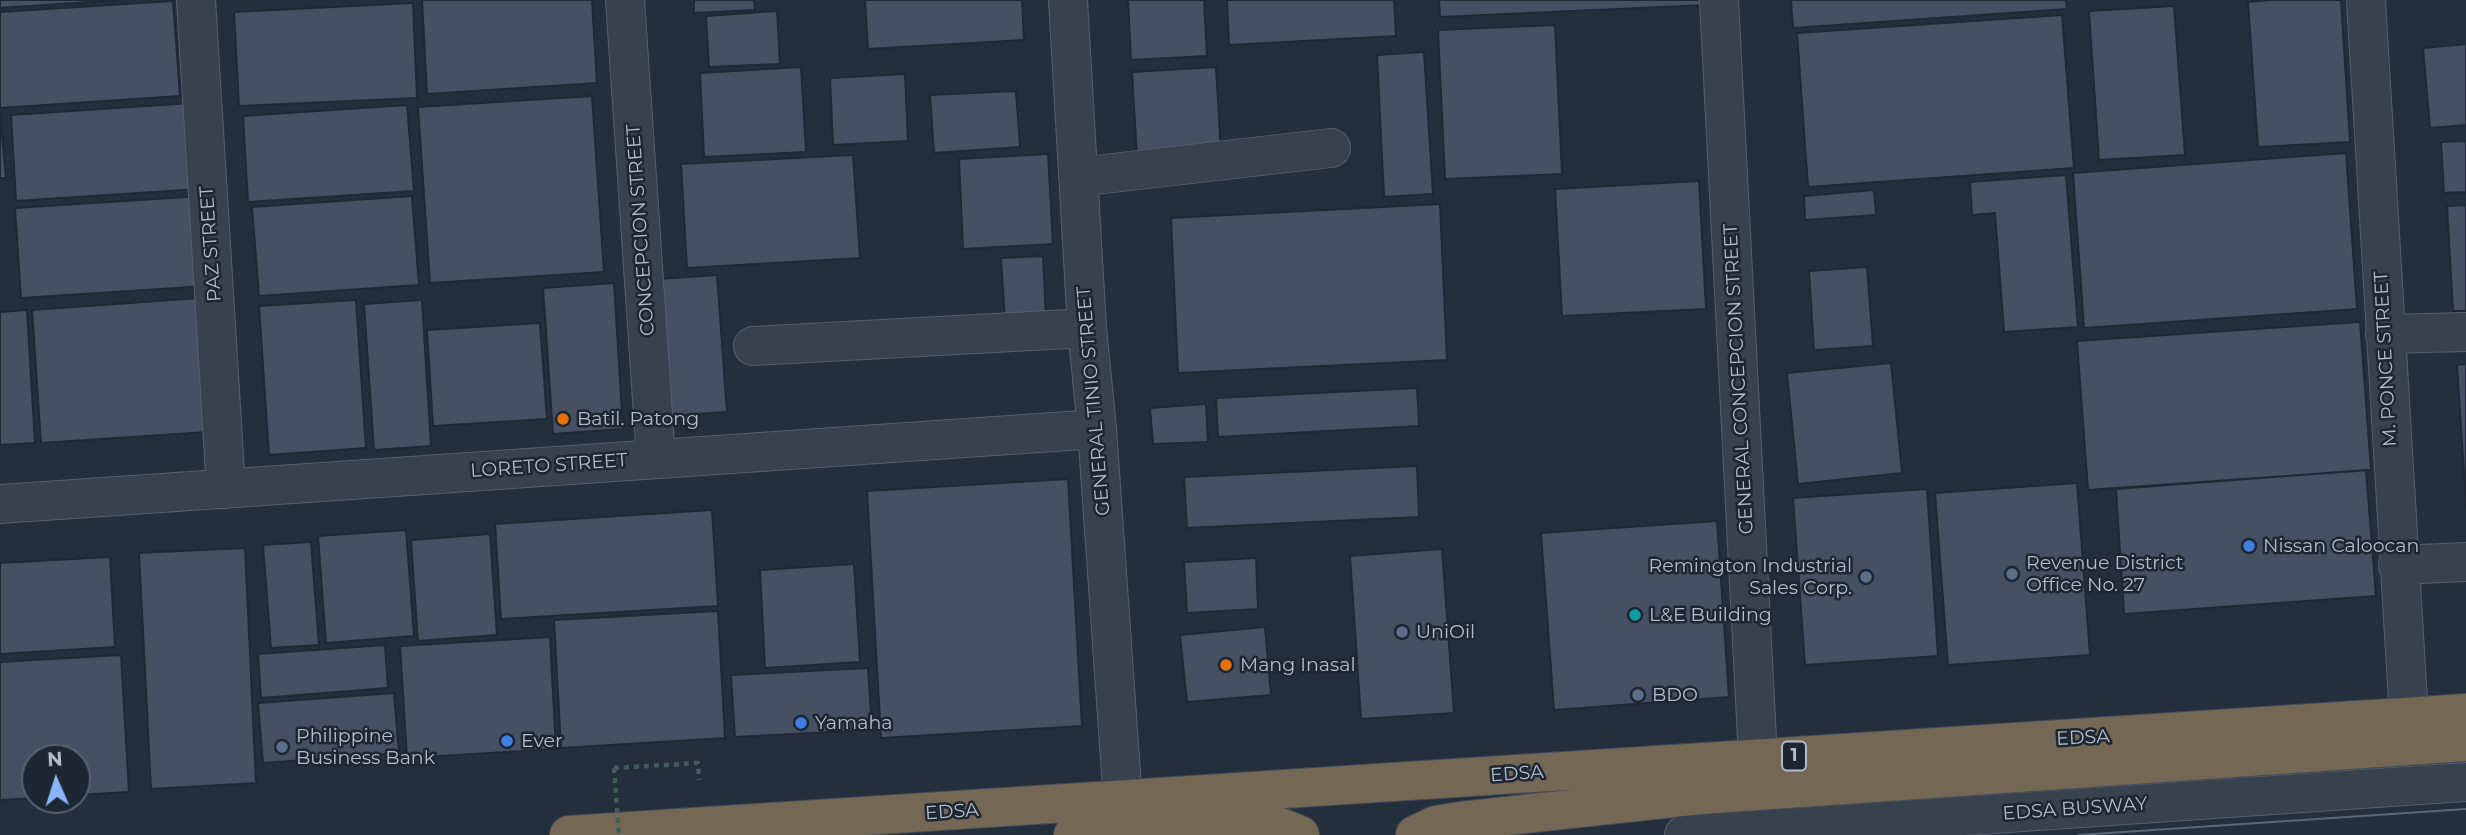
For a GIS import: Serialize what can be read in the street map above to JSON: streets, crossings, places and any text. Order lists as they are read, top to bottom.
{
  "streets": {
    "highway": ["EDSA", "1"],
    "street": [
      "CONCEPCION STREET",
      "PAZ STREET",
      "M. PONCE STREET",
      "GENERAL CONCEPCION STREET",
      "GENERAL TINIO STREET",
      "LORETO STREET",
      "EDSA BUSWAY"
    ]
  },
  "crossings": [
    ["CONCEPCION STREET", "LORETO STREET"],
    ["PAZ STREET", "LORETO STREET"],
    ["M. PONCE STREET", "EDSA"],
    ["GENERAL CONCEPCION STREET", "EDSA"],
    ["GENERAL TINIO STREET", "LORETO STREET"],
    ["GENERAL TINIO STREET", "EDSA"]
  ],
  "places": [
    "Batil. Patong",
    "Nissan Caloocan",
    "Revenue District Office No. 27",
    "Remington Industrial Sales Corp.",
    "L&E Building",
    "UniOil",
    "Mang Inasal",
    "BDO",
    "Yamaha",
    "Ever",
    "Philippine Business Bank"
  ],
  "north": "top"
}
